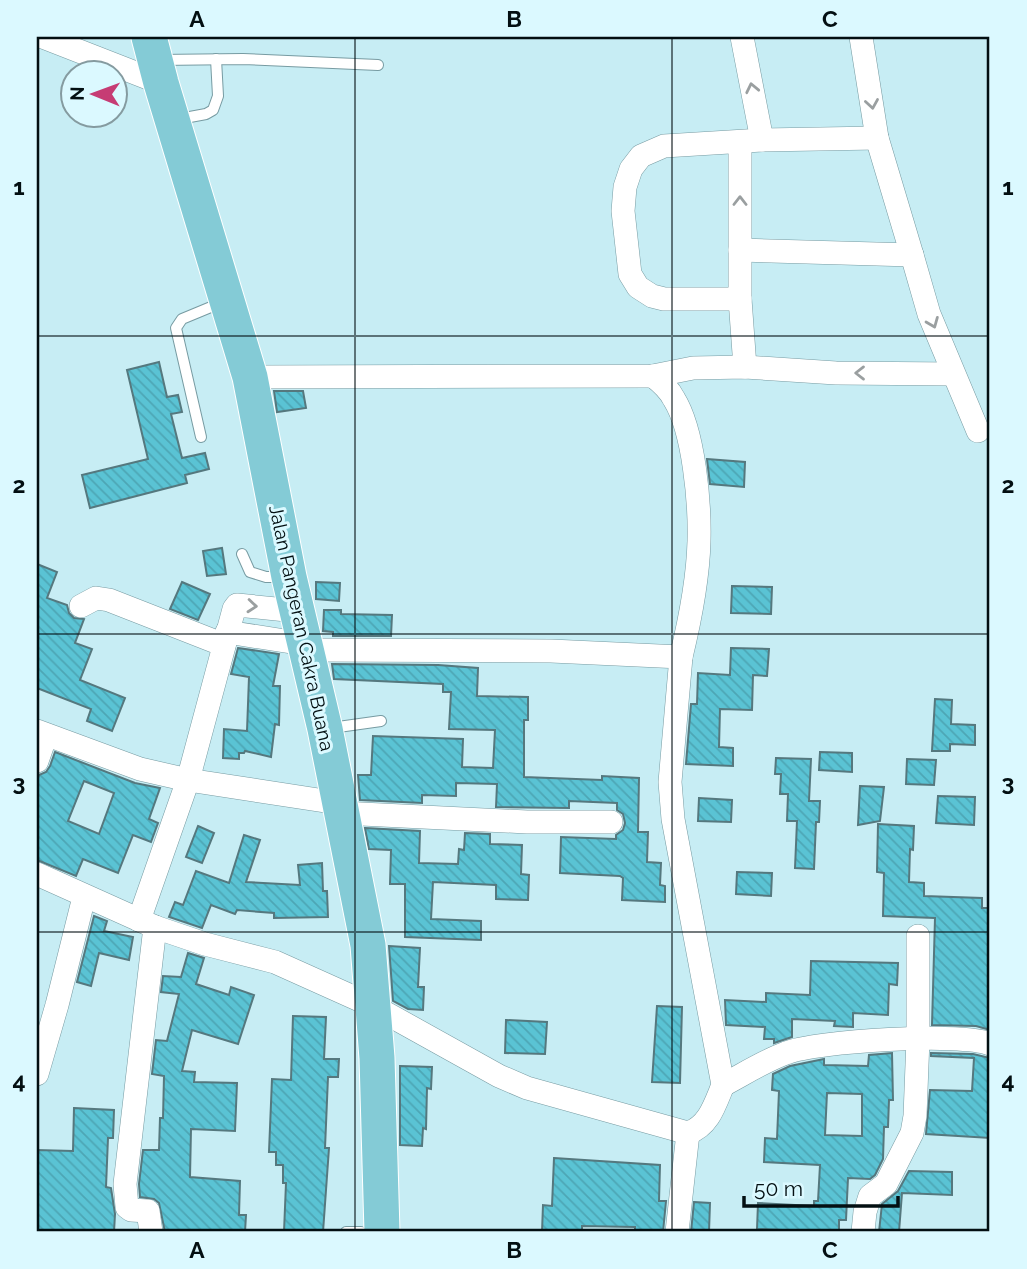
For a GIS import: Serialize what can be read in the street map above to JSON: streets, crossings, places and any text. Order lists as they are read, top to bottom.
{
  "streets": {
    "main road": ["Jalan Pangeran Cakra Buana"]
  },
  "scale_bar": "50 m",
  "north": "left",
  "grid": {
    "columns": ["A", "B", "C"],
    "rows": [
      "1",
      "2",
      "3",
      "4"
    ]
  }
}
